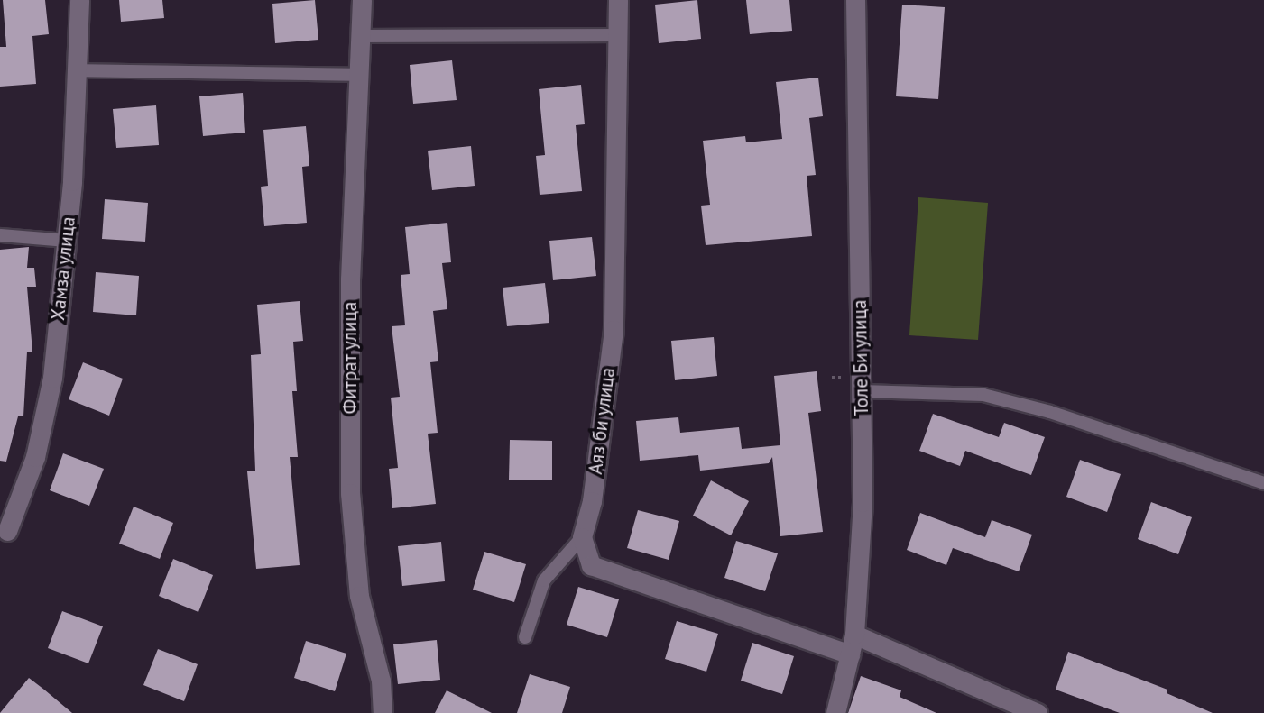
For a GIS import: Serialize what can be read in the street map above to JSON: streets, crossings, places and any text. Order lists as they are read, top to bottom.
{
  "streets": {
    "street": [
      "Хамза улица",
      "Фитрат улица",
      "Толе Би улица",
      "Аяз би улица"
    ]
  }
}
